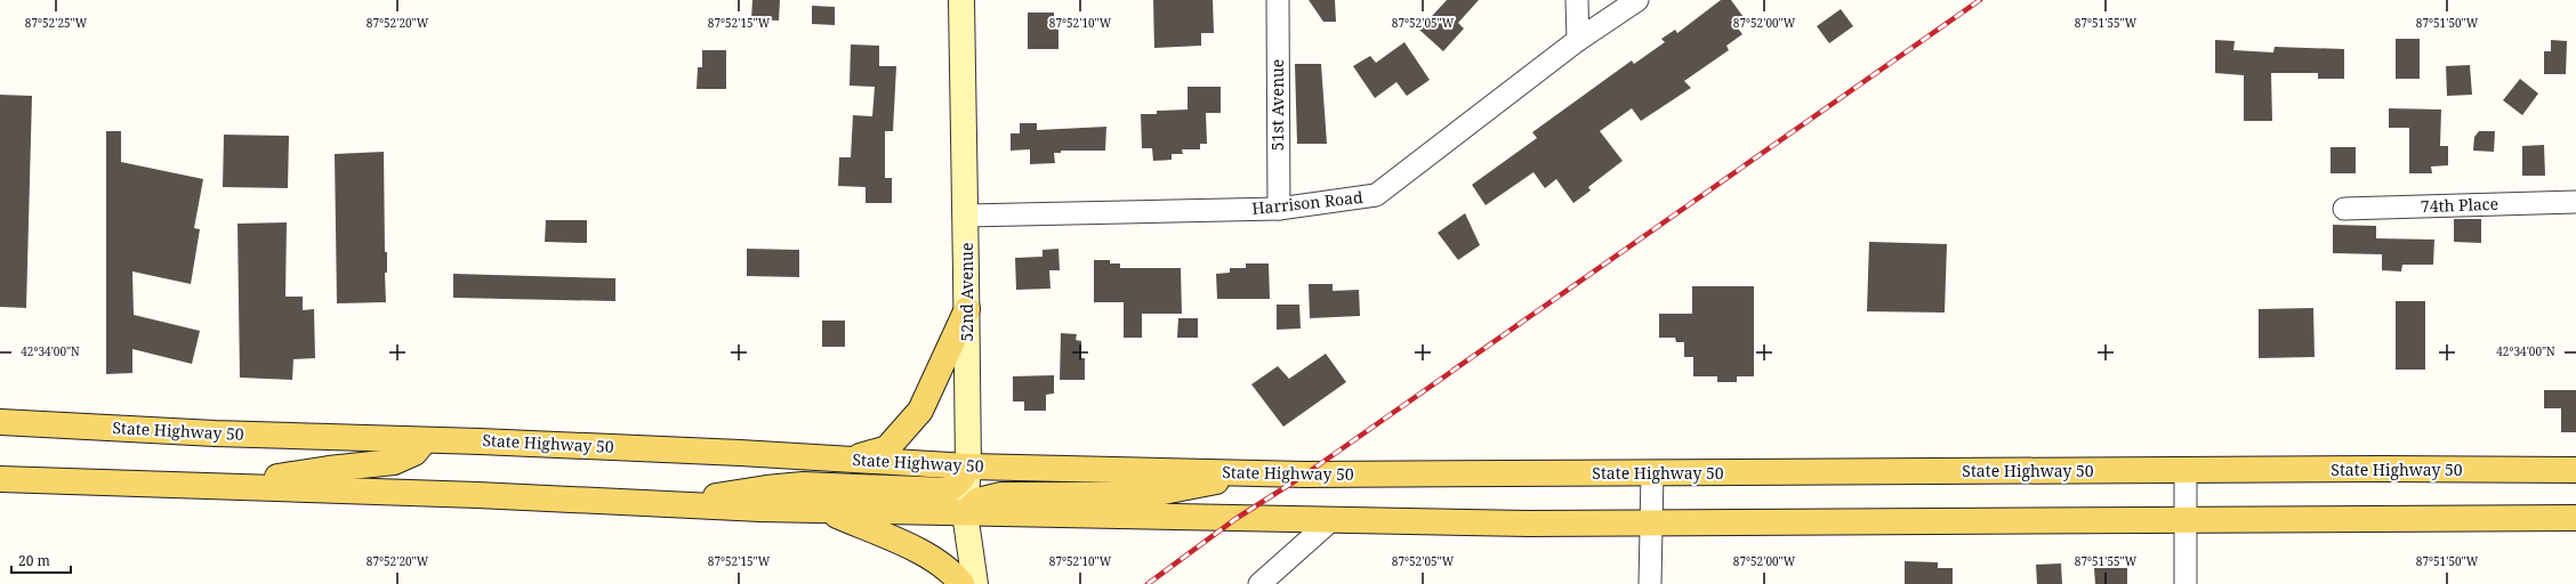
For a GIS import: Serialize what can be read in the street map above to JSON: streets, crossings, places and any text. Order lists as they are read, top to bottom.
{
  "streets": {
    "main road": ["State Highway 50"],
    "street": [
      "51st Avenue",
      "Harrison Road",
      "74th Place",
      "52nd Avenue"
    ]
  },
  "crossings": [
    ["51st Avenue", "Harrison Road"],
    ["Harrison Road", "52nd Avenue"],
    ["52nd Avenue", "State Highway 50"]
  ],
  "scale_bar": "20 m",
  "coordinates": [
    "87°52'25\"W",
    "87°52'20\"W",
    "87°52'15\"W",
    "87°52'10\"W",
    "87°52'05\"W",
    "87°52'00\"W",
    "87°51'55\"W",
    "87°51'50\"W",
    "42°34'00\"N"
  ]
}
